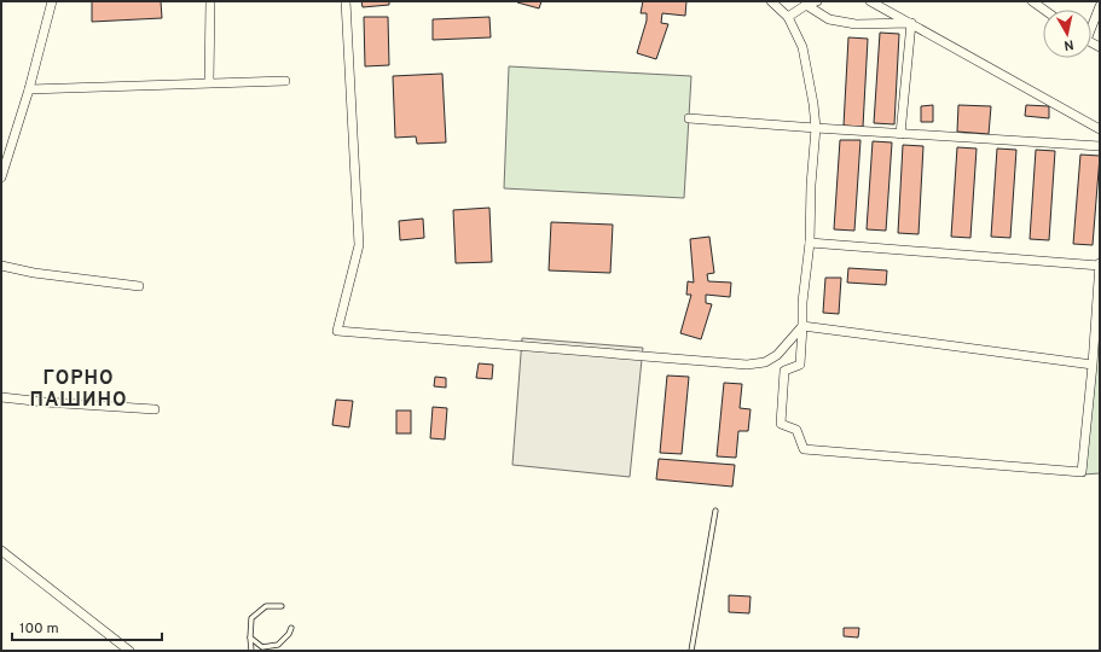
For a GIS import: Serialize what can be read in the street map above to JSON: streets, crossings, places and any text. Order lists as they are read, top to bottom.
{
  "districts": ["ГОРНО ПАШИНО"],
  "scale_bar": "100 m",
  "north": "bottom"
}
